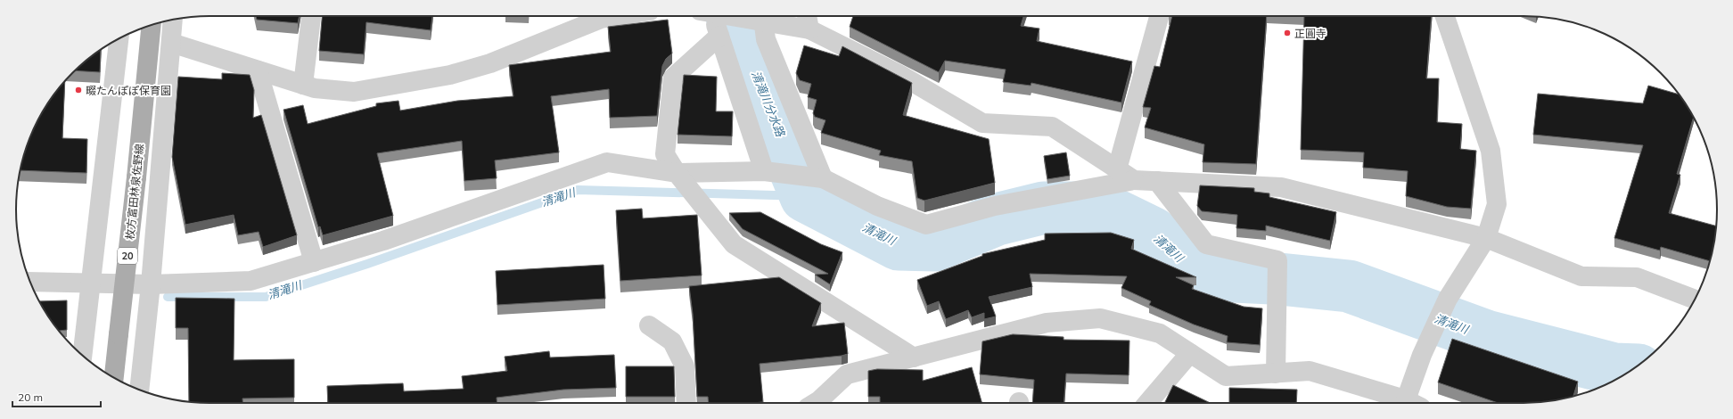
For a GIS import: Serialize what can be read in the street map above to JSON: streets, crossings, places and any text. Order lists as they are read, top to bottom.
{
  "streets": {
    "main road": ["枚方富田林泉佐野線", "20"]
  },
  "water": ["清滝川分水路", "清滝川"],
  "places": ["正圓寺", "畷たんぽぽ保育園"],
  "scale_bar": "20 m"
}
